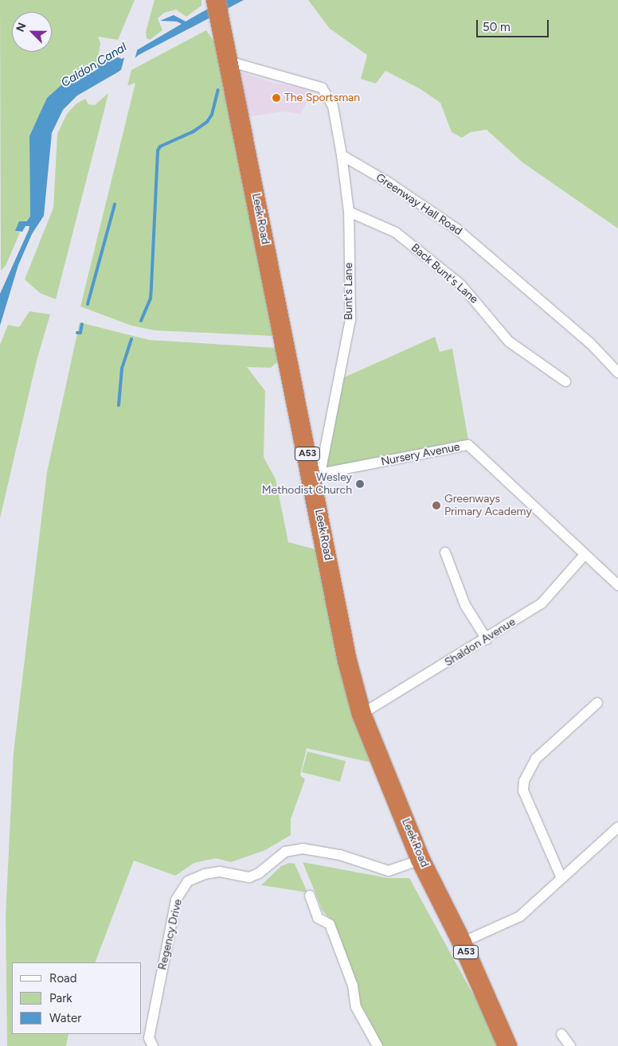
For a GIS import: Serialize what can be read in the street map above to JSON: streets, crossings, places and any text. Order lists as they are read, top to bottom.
{
  "streets": {
    "highway": ["Leek Road", "A53"],
    "street": [
      "Greenway Hall Road",
      "Back Bunt's Lane",
      "Bunt's Lane",
      "Nursery Avenue",
      "Shaldon Avenue",
      "Regency Drive"
    ]
  },
  "crossings": [
    ["Greenway Hall Road", "Bunt's Lane"],
    ["Leek Road", "Bunt's Lane"],
    ["Leek Road", "Nursery Avenue"],
    ["Leek Road", "Shaldon Avenue"],
    ["Leek Road", "Regency Drive"],
    ["Back Bunt's Lane", "Bunt's Lane"],
    ["Bunt's Lane", "Nursery Avenue"],
    ["Nursery Avenue", "Shaldon Avenue"]
  ],
  "water": ["Caldon Canal"],
  "places": ["The Sportsman", "Wesley Methodist Church", "Greenways Primary Academy"],
  "legend": ["Road", "Park", "Water"],
  "scale_bar": "50 m",
  "north": "top left"
}
